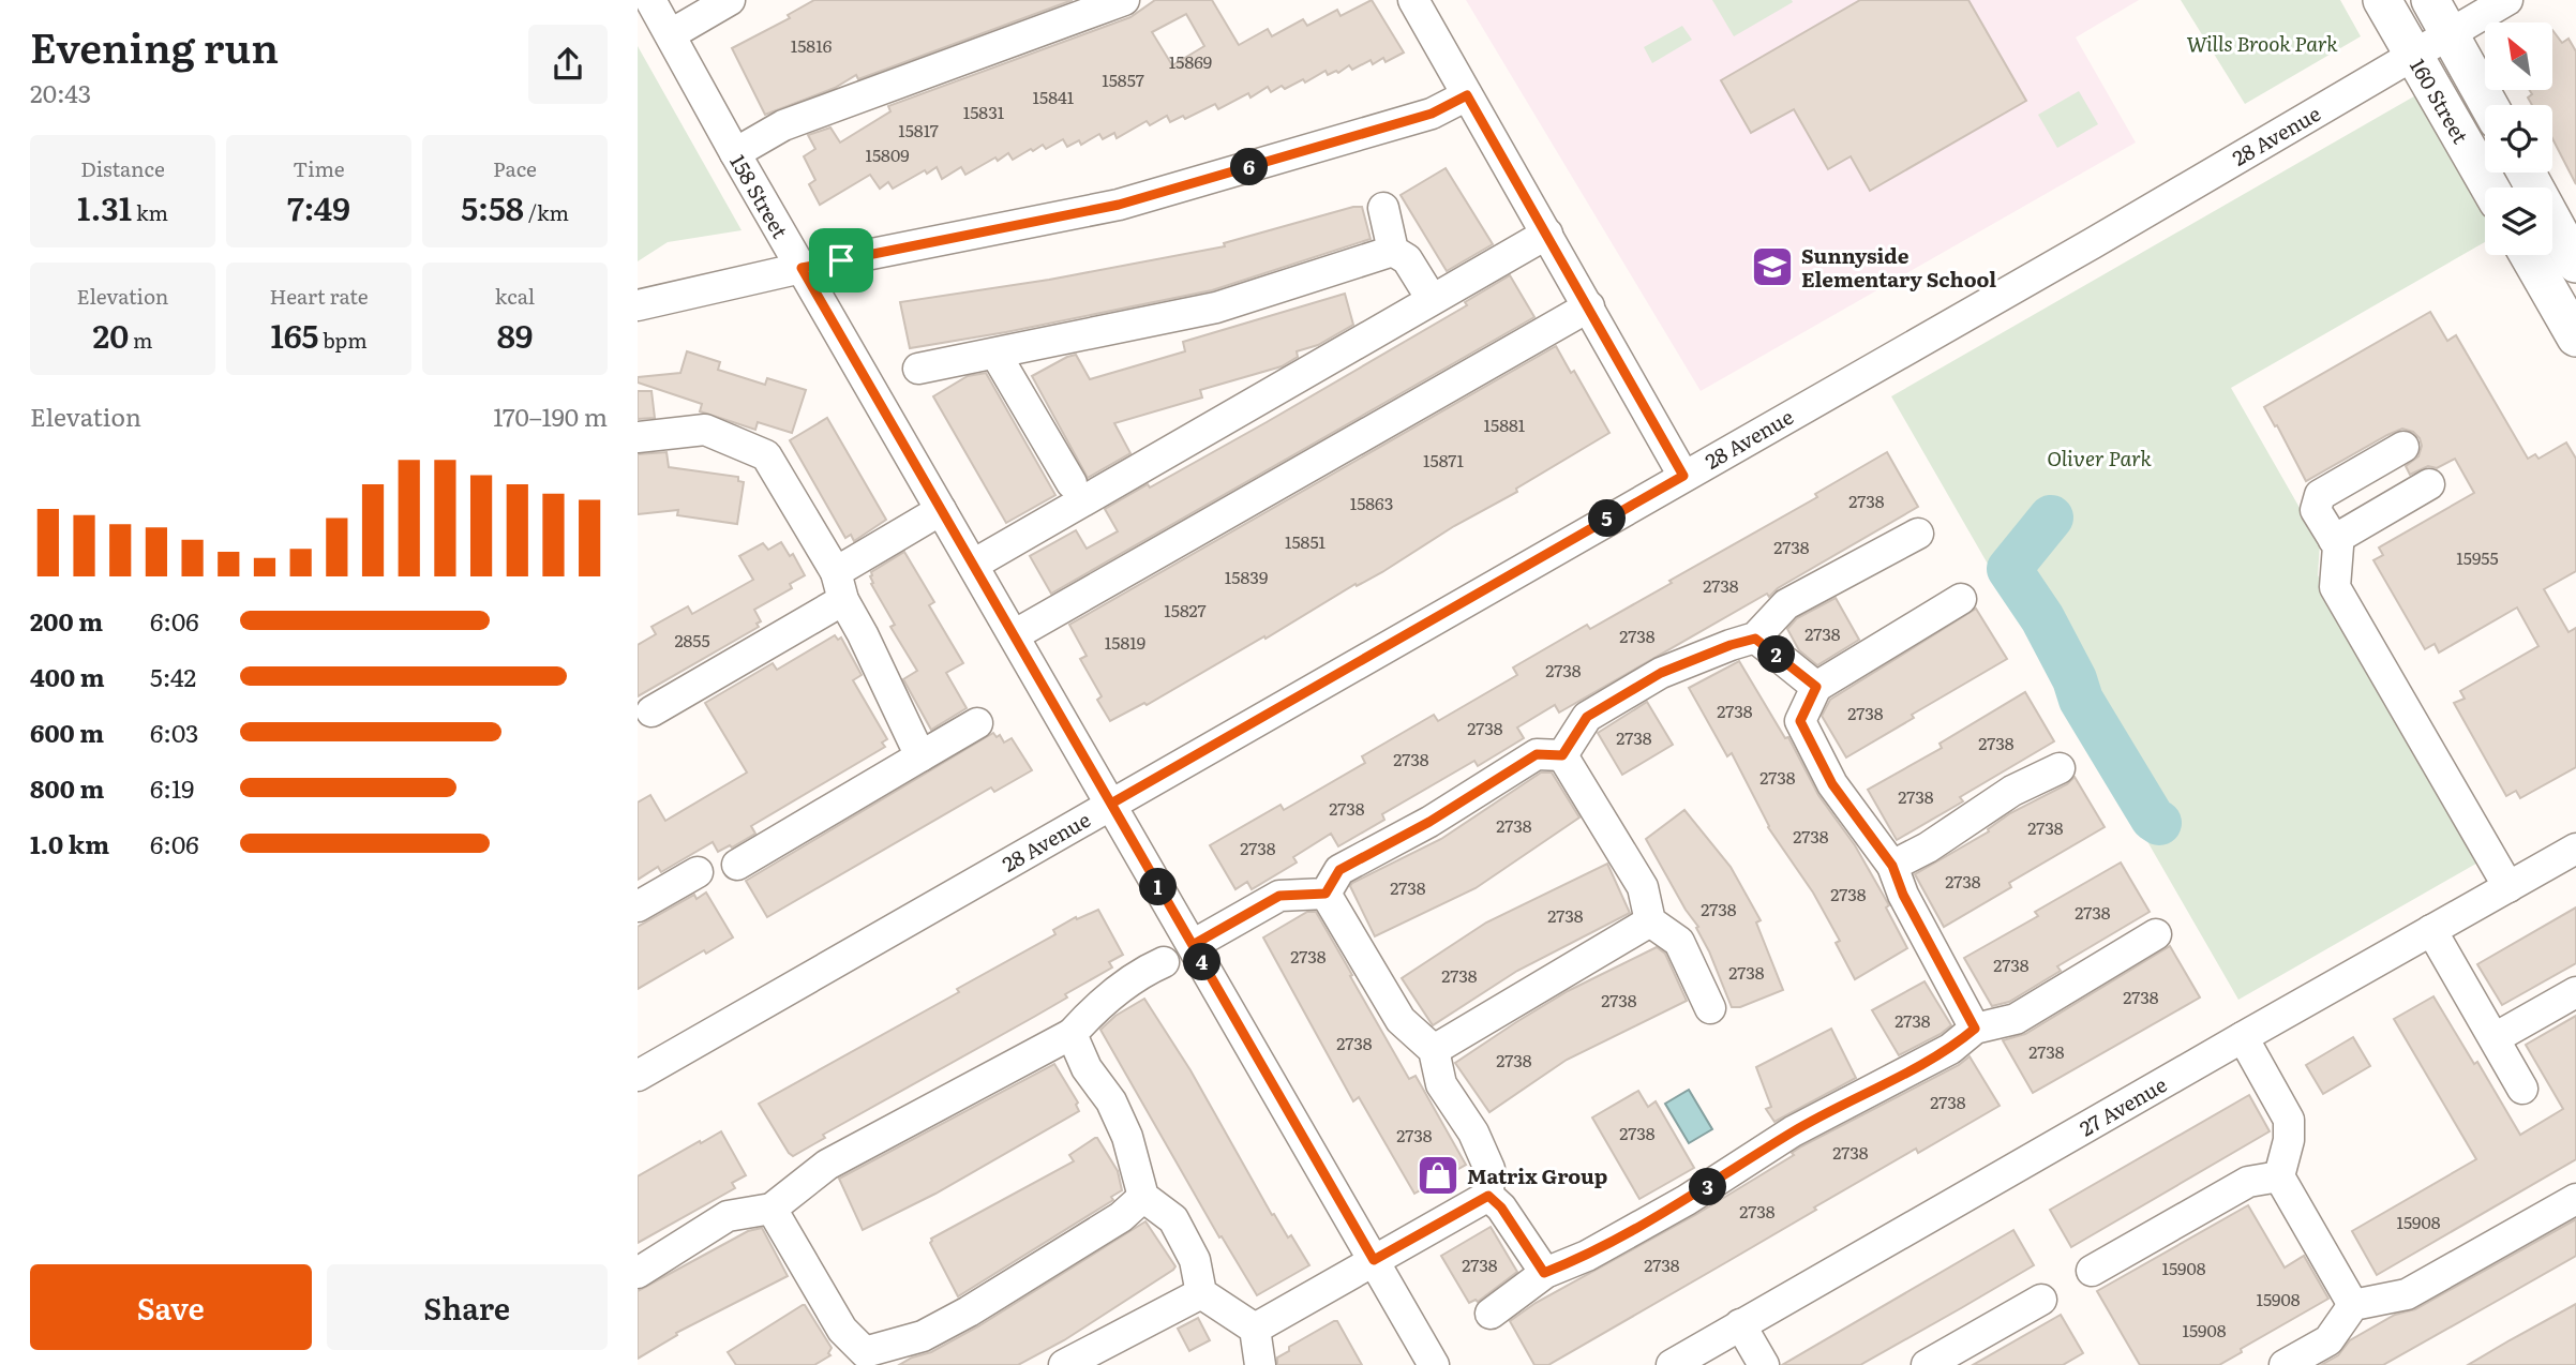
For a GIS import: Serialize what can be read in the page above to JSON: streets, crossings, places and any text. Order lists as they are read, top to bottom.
{
  "streets": {
    "main road": ["160 Street"],
    "street": ["28 Avenue", "158 Street", "27 Avenue"]
  },
  "crossings": [
    ["160 Street", "28 Avenue"],
    ["28 Avenue", "158 Street"]
  ],
  "parks": ["Wills Brook Park", "Oliver Park"],
  "places": {
    "school or university": ["Sunnyside Elementary School"],
    "shop": ["Matrix Group"]
  },
  "house_numbers": [
    "15816",
    "15869",
    "15857",
    "15841",
    "15831",
    "15817",
    "15809",
    "15881",
    "15871",
    "2738",
    "15863",
    "15851",
    "2738",
    "15955",
    "15839",
    "2738",
    "15827",
    "2738",
    "2738",
    "2855",
    "15819",
    "2738",
    "2738",
    "2738",
    "2738",
    "2738",
    "2738",
    "2738",
    "2738",
    "2738",
    "2738",
    "2738",
    "2738",
    "2738",
    "2738",
    "2738",
    "2738",
    "2738",
    "2738",
    "2738",
    "2738",
    "2738",
    "2738",
    "2738",
    "2738",
    "2738",
    "2738",
    "2738",
    "2738",
    "2738",
    "2738",
    "2738",
    "2738",
    "2738",
    "2738",
    "2738",
    "15908",
    "2738",
    "2738",
    "15908",
    "15908",
    "15908"
  ],
  "north": "top left",
  "page": {
    "heading": ["Evening run", "20:43"],
    "stats": [
      ["Distance", "1.31 km"],
      ["Time", "7:49"],
      ["Pace", "5:58 /km"],
      ["Elevation", "20 m"],
      ["Heart rate", "165 bpm"],
      ["kcal", "89"]
    ],
    "pins": [
      "6",
      "5",
      "2",
      "1",
      "4",
      "3"
    ],
    "chart": ["Elevation", "170–190 m"],
    "list": [
      {
        "name": "200 m",
        "note": "6:06"
      },
      {
        "name": "400 m",
        "note": "5:42"
      },
      {
        "name": "600 m",
        "note": "6:03"
      },
      {
        "name": "800 m",
        "note": "6:19"
      },
      {
        "name": "1.0 km",
        "note": "6:06"
      }
    ],
    "buttons": ["Save", "Share"]
  }
}
